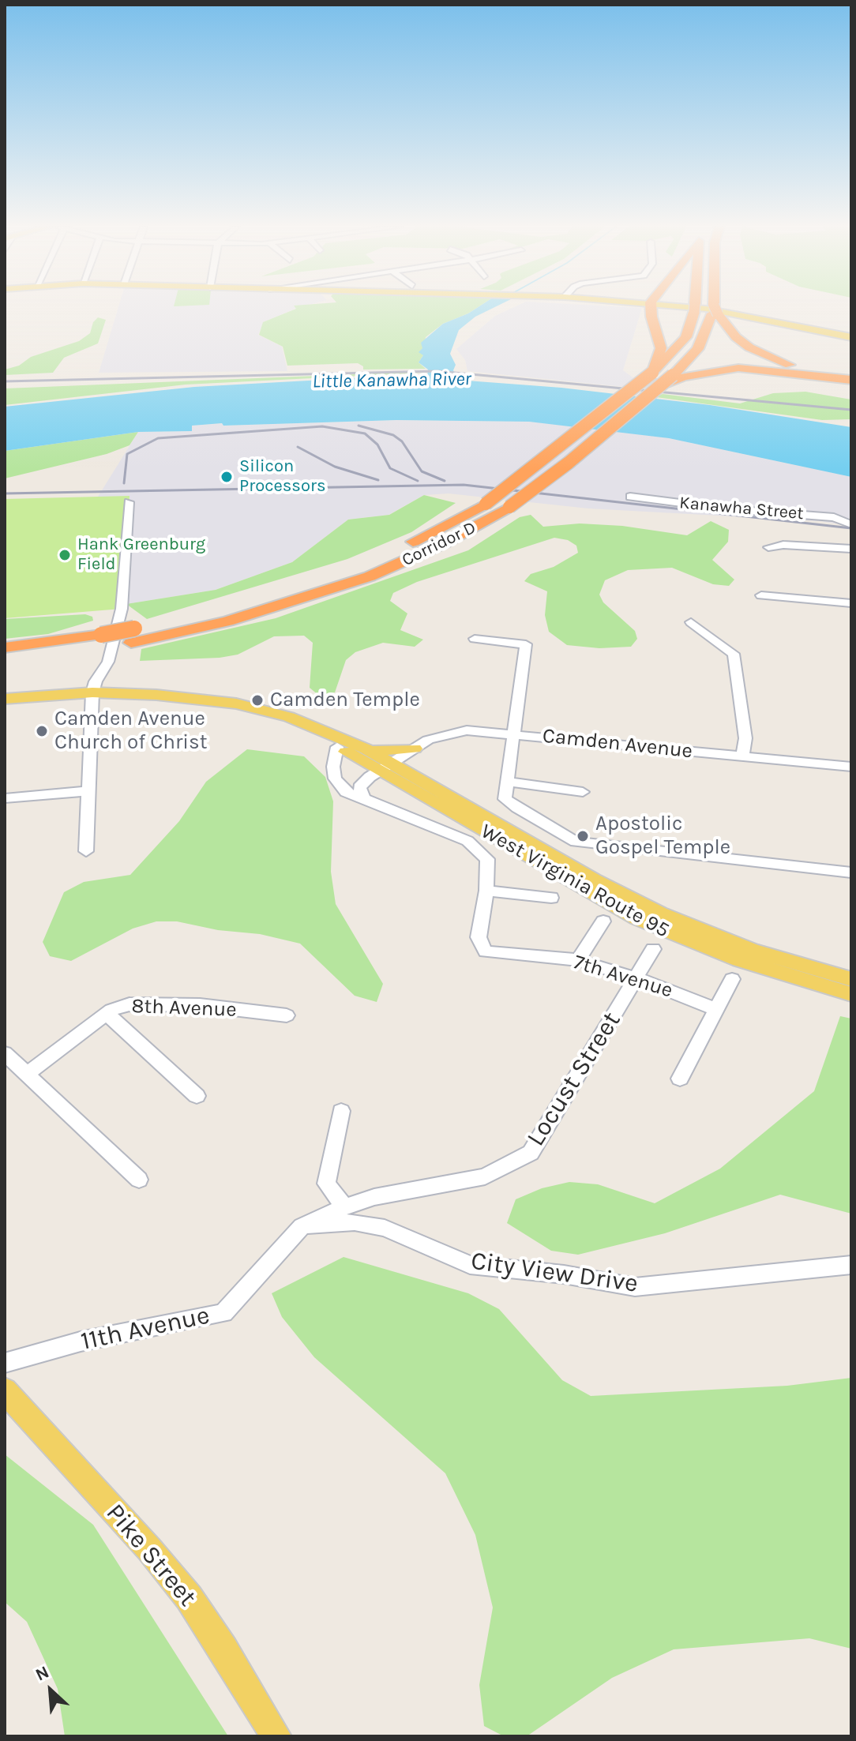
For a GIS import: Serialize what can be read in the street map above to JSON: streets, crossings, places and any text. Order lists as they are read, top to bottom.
{
  "streets": {
    "highway": ["Corridor D"],
    "main road": ["West Virginia Route 95", "Pike Street"],
    "street": [
      "Kanawha Street",
      "Camden Avenue",
      "7th Avenue",
      "8th Avenue",
      "Locust Street",
      "City View Drive",
      "11th Avenue"
    ]
  },
  "crossings": [
    ["Camden Avenue", "West Virginia Route 95"],
    ["7th Avenue", "Locust Street"],
    ["Locust Street", "11th Avenue"],
    ["City View Drive", "11th Avenue"]
  ],
  "water": ["Little Kanawha River"],
  "places": [
    "Silicon Processors",
    "Hank Greenburg Field",
    "Camden Temple",
    "Camden Avenue Church of Christ",
    "Apostolic Gospel Temple"
  ],
  "north": "top left"
}
